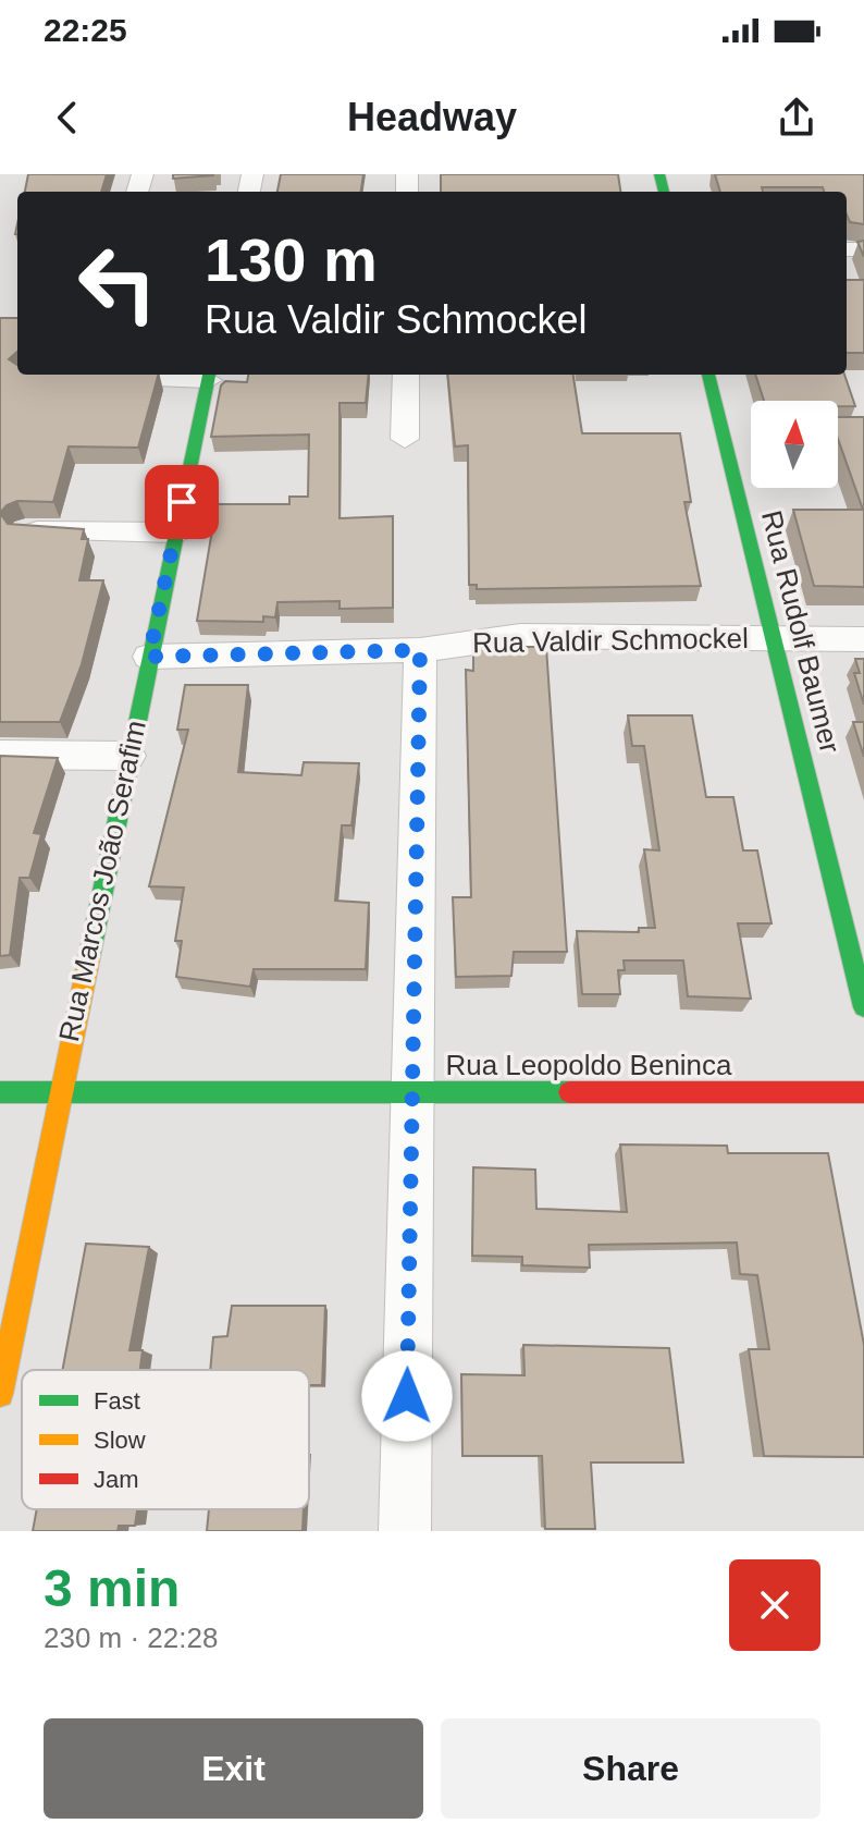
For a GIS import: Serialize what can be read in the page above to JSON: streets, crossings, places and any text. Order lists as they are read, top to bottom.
{
  "streets": {
    "street": [
      "Rua Rudolf Baumer",
      "Rua Valdir Schmockel",
      "Rua Marcos João Serafim",
      "Rua Leopoldo Beninca"
    ]
  },
  "crossings": [
    ["Rua Rudolf Baumer", "Rua Valdir Schmockel"],
    ["Rua Valdir Schmockel", "Rua Marcos João Serafim"],
    ["Rua Marcos João Serafim", "Rua Leopoldo Beninca"]
  ],
  "legend": ["Fast", "Slow", "Jam"],
  "north": "top",
  "page": {
    "status": "22:25",
    "header": "Headway",
    "turn": ["130 m", "Rua Valdir Schmockel"],
    "heading": ["3 min", "230 m · 22:28"],
    "buttons": ["Exit", "Share"]
  }
}
